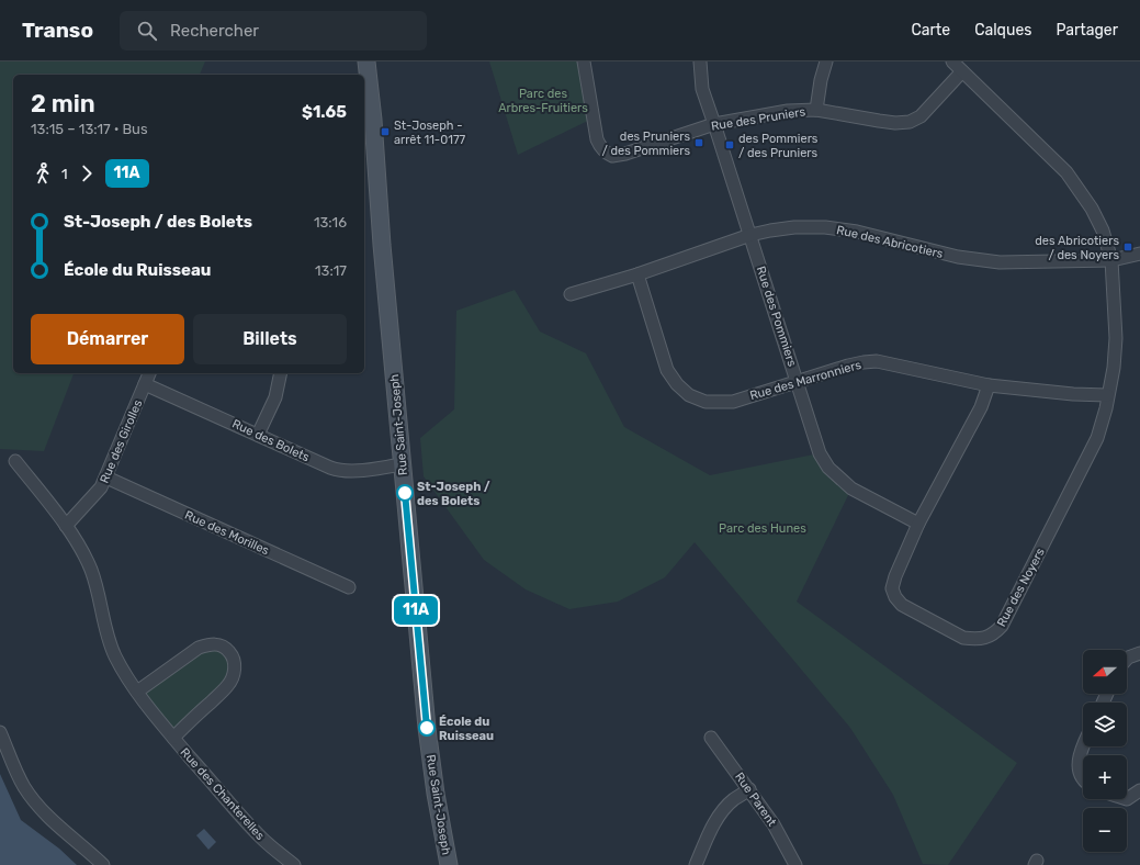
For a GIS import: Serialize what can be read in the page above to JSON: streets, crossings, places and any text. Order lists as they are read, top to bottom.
{
  "streets": {
    "street": [
      "Rue des Pruniers",
      "Rue des Abricotiers",
      "Rue des Pommiers",
      "Rue des Marronniers",
      "Rue Saint-Joseph",
      "Rue des Bolets",
      "Rue des Girolles",
      "Rue des Morilles",
      "Rue des Noyers",
      "Rue des Chanterelles",
      "Rue Parent"
    ]
  },
  "crossings": [
    ["Rue des Pruniers", "Rue des Pommiers"],
    ["Rue des Abricotiers", "Rue des Pommiers"],
    ["Rue des Abricotiers", "Rue des Marronniers"],
    ["Rue des Abricotiers", "Rue des Noyers"],
    ["Rue des Pommiers", "Rue des Marronniers"],
    ["Rue des Pommiers", "Rue des Noyers"],
    ["Rue des Marronniers", "Rue des Noyers"],
    ["Rue Saint-Joseph", "Rue des Bolets"],
    ["Rue des Bolets", "Rue des Girolles"],
    ["Rue des Girolles", "Rue des Morilles"],
    ["Rue des Girolles", "Rue des Chanterelles"]
  ],
  "parks": ["Parc des Arbres-Fruitiers", "Parc des Hunes"],
  "places": {
    "transit": [
      "St-Joseph - arrêt 11-0177",
      "des Pruniers / des Pommiers",
      "des Pommiers / des Pruniers",
      "des Abricotiers / des Noyers"
    ],
    "other": ["St-Joseph / des Bolets", "École du Ruisseau"]
  },
  "lines": ["bus line 11A"],
  "north": "left",
  "page": {
    "header": "Transo",
    "search": "Rechercher",
    "nav": ["Carte", "Calques", "Partager"],
    "on_map": "11A",
    "heading": ["2 min", "13:15 – 13:17 · Bus", "$1.65"],
    "legs": ["1", "11A"],
    "list": [
      {
        "name": "St-Joseph / des Bolets",
        "value": "13:16"
      },
      {
        "name": "École du Ruisseau",
        "value": "13:17"
      }
    ],
    "buttons": ["Démarrer", "Billets"],
    "map_buttons": ["+", "−"]
  }
}
